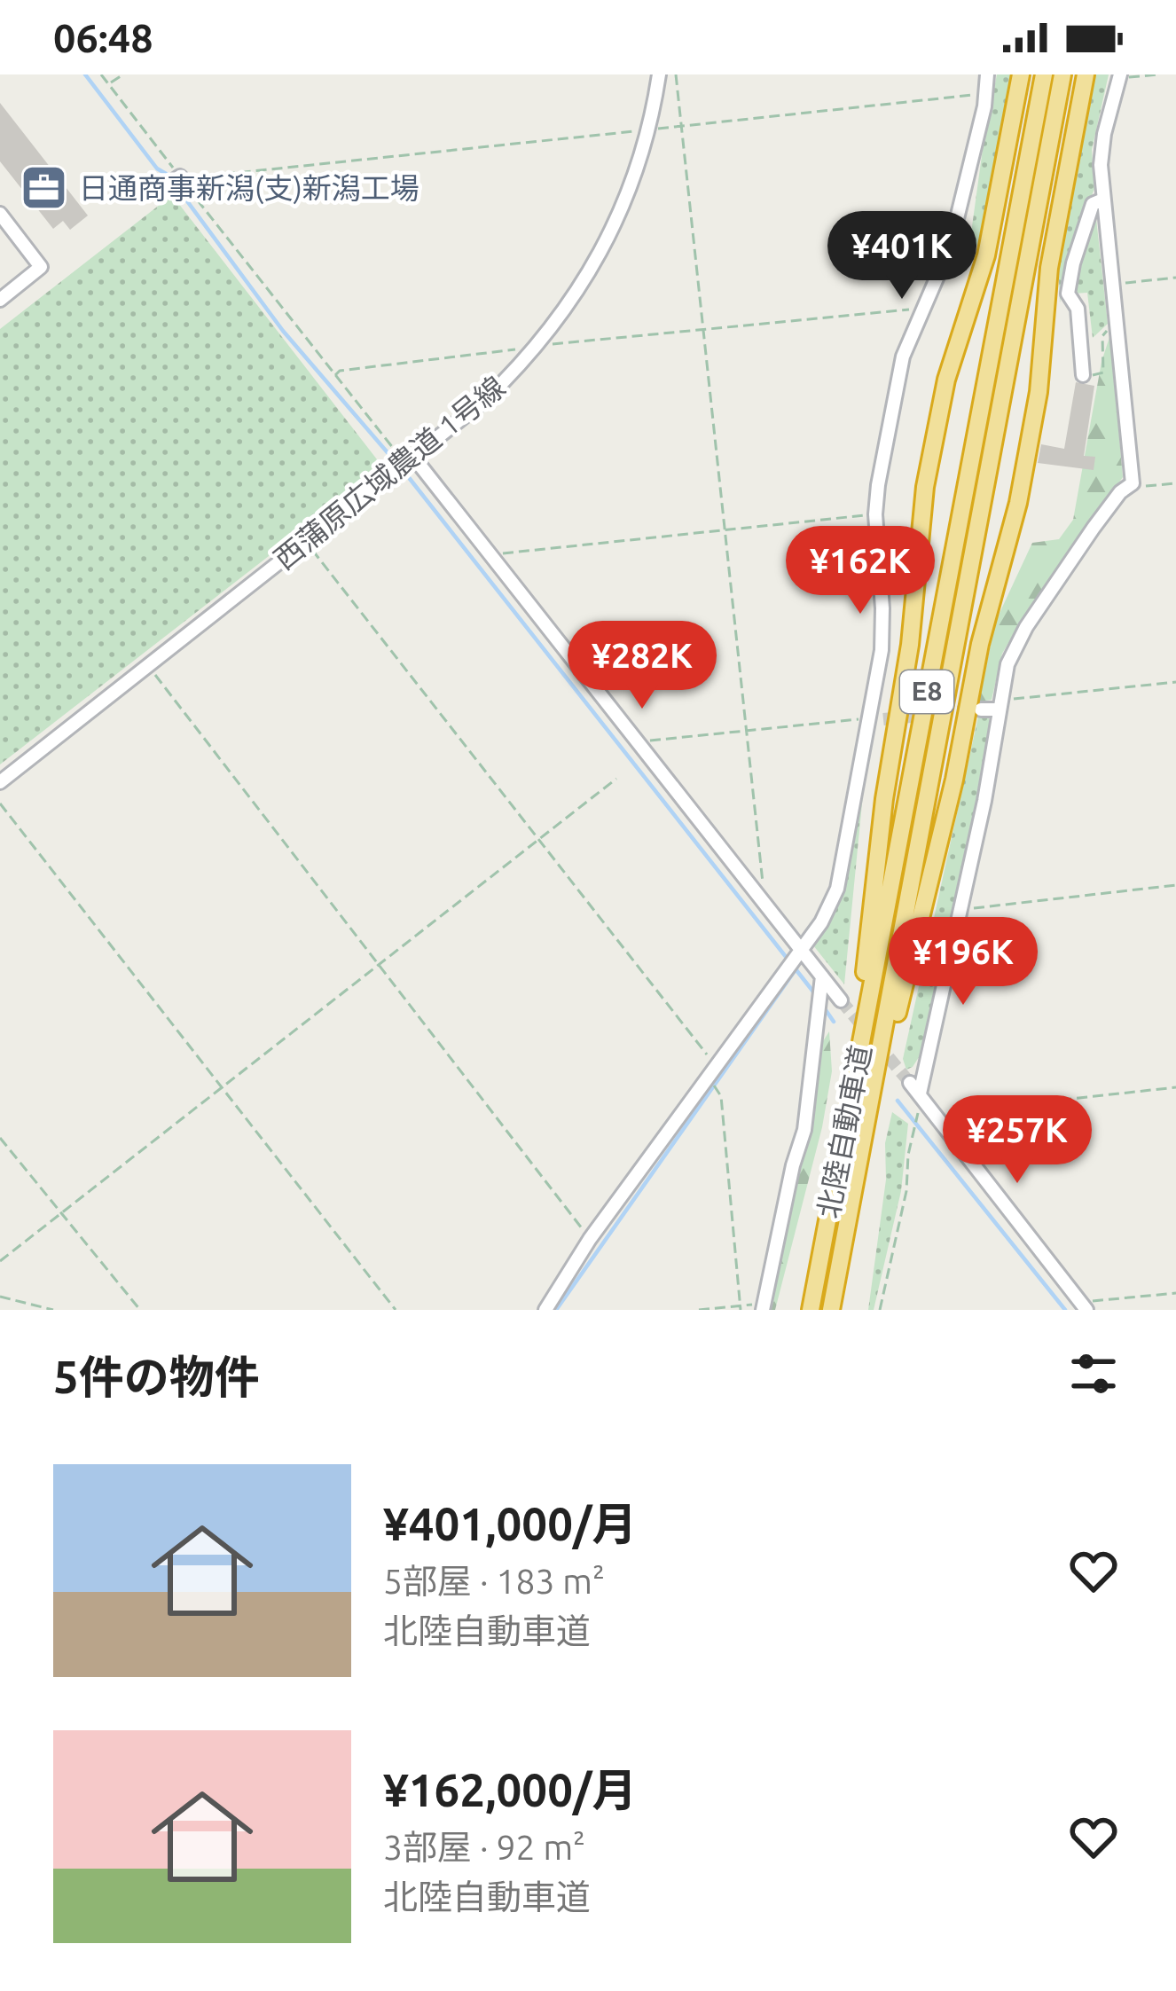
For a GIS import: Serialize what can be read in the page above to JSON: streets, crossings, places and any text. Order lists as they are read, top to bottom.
{
  "streets": {
    "highway": ["E8", "北陸自動車道"],
    "street": ["西蒲原広域農道 1号線"]
  },
  "places": {
    "office": ["日通商事新潟(支)新潟工場"]
  },
  "page": {
    "status": "06:48",
    "price": [
      "¥401K",
      "¥162K",
      "¥282K",
      "¥196K",
      "¥257K"
    ],
    "heading": "5件の物件",
    "list": [
      {
        "name": "¥401,000/月",
        "note": "5部屋 · 183 m² · 北陸自動車道"
      },
      {
        "name": "¥162,000/月",
        "note": "3部屋 · 92 m² · 北陸自動車道"
      }
    ]
  }
}
